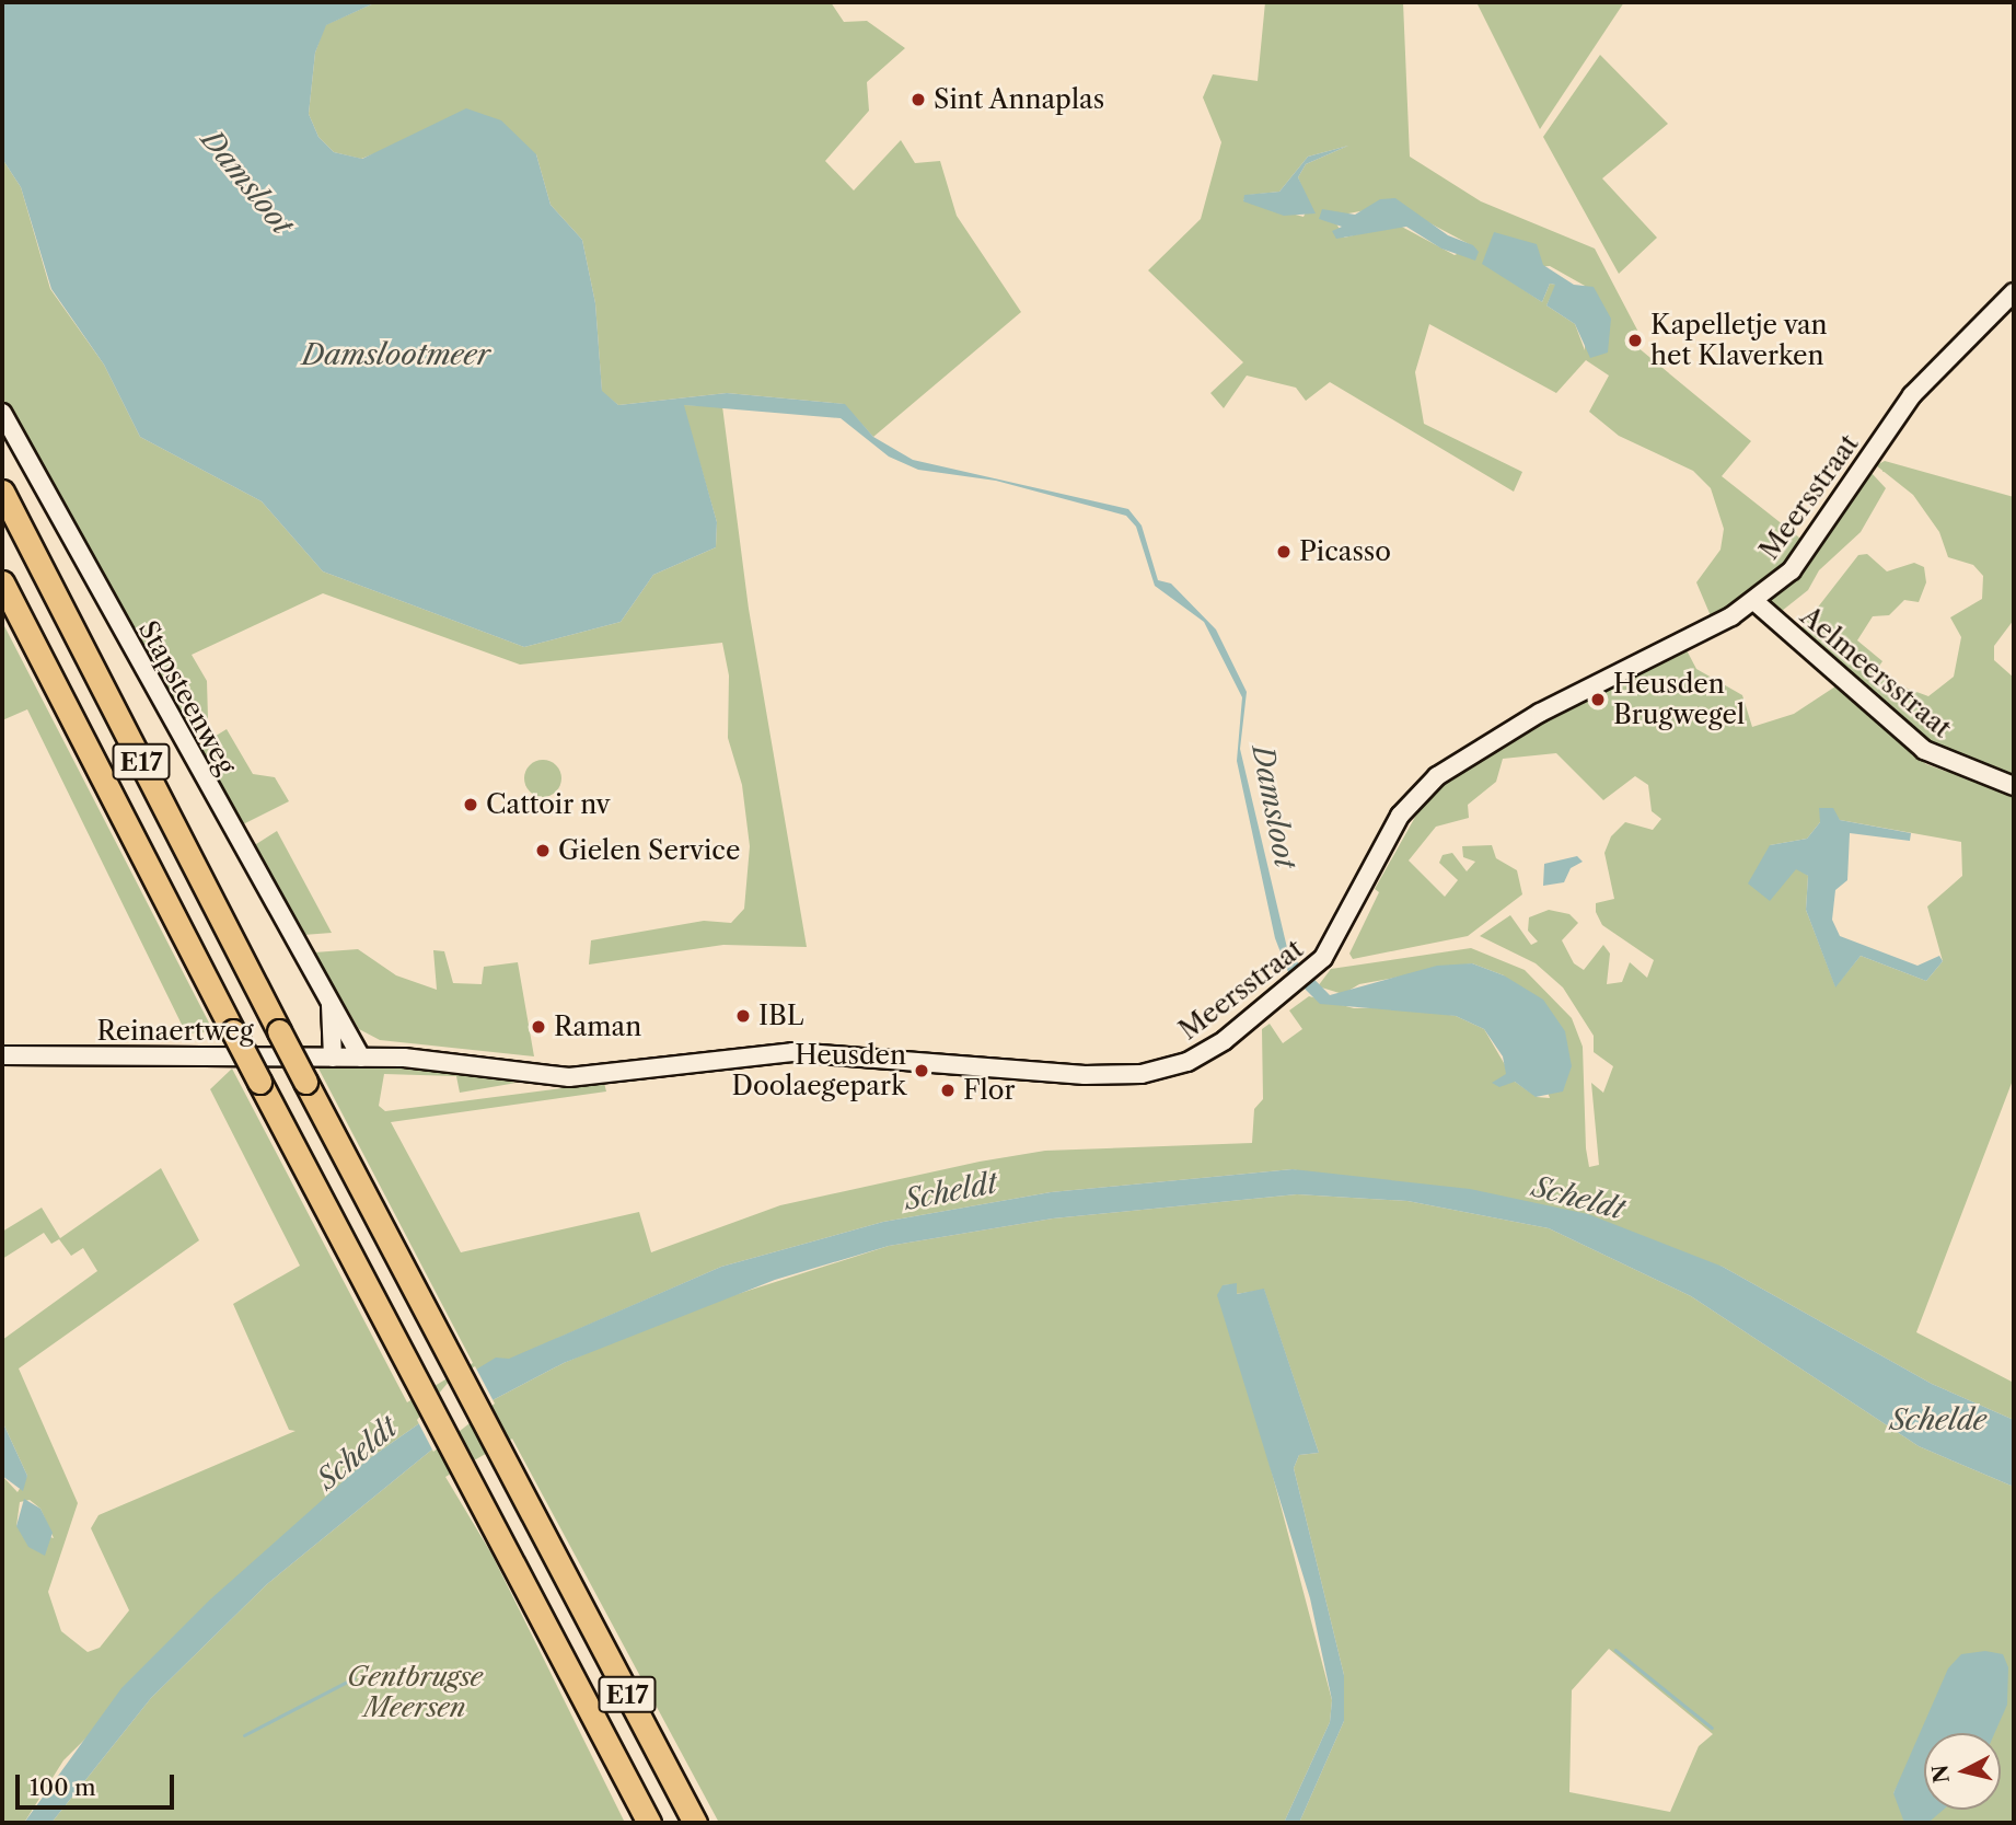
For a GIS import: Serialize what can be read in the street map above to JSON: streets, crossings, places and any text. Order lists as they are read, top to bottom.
{
  "streets": {
    "highway": ["E17"],
    "main road": [
      "Meersstraat",
      "Aelmeersstraat",
      "Stapsteenweg",
      "Reinaertweg"
    ]
  },
  "crossings": [
    ["Meersstraat", "Aelmeersstraat"],
    ["Meersstraat", "Stapsteenweg"],
    ["Meersstraat", "Reinaertweg"],
    ["Stapsteenweg", "Reinaertweg"]
  ],
  "water": [
    "Damsloot",
    "Damslootmeer",
    "Scheldt",
    "Schelde"
  ],
  "parks": ["Gentbrugse Meersen"],
  "places": [
    "Sint Annaplas",
    "Kapelletje van het Klaverken",
    "Picasso",
    "Heusden Brugwegel",
    "Cattoir nv",
    "Gielen Service",
    "IBL",
    "Raman",
    "Heusden Doolaegepark",
    "Flor"
  ],
  "scale_bar": "100 m",
  "north": "left"
}
